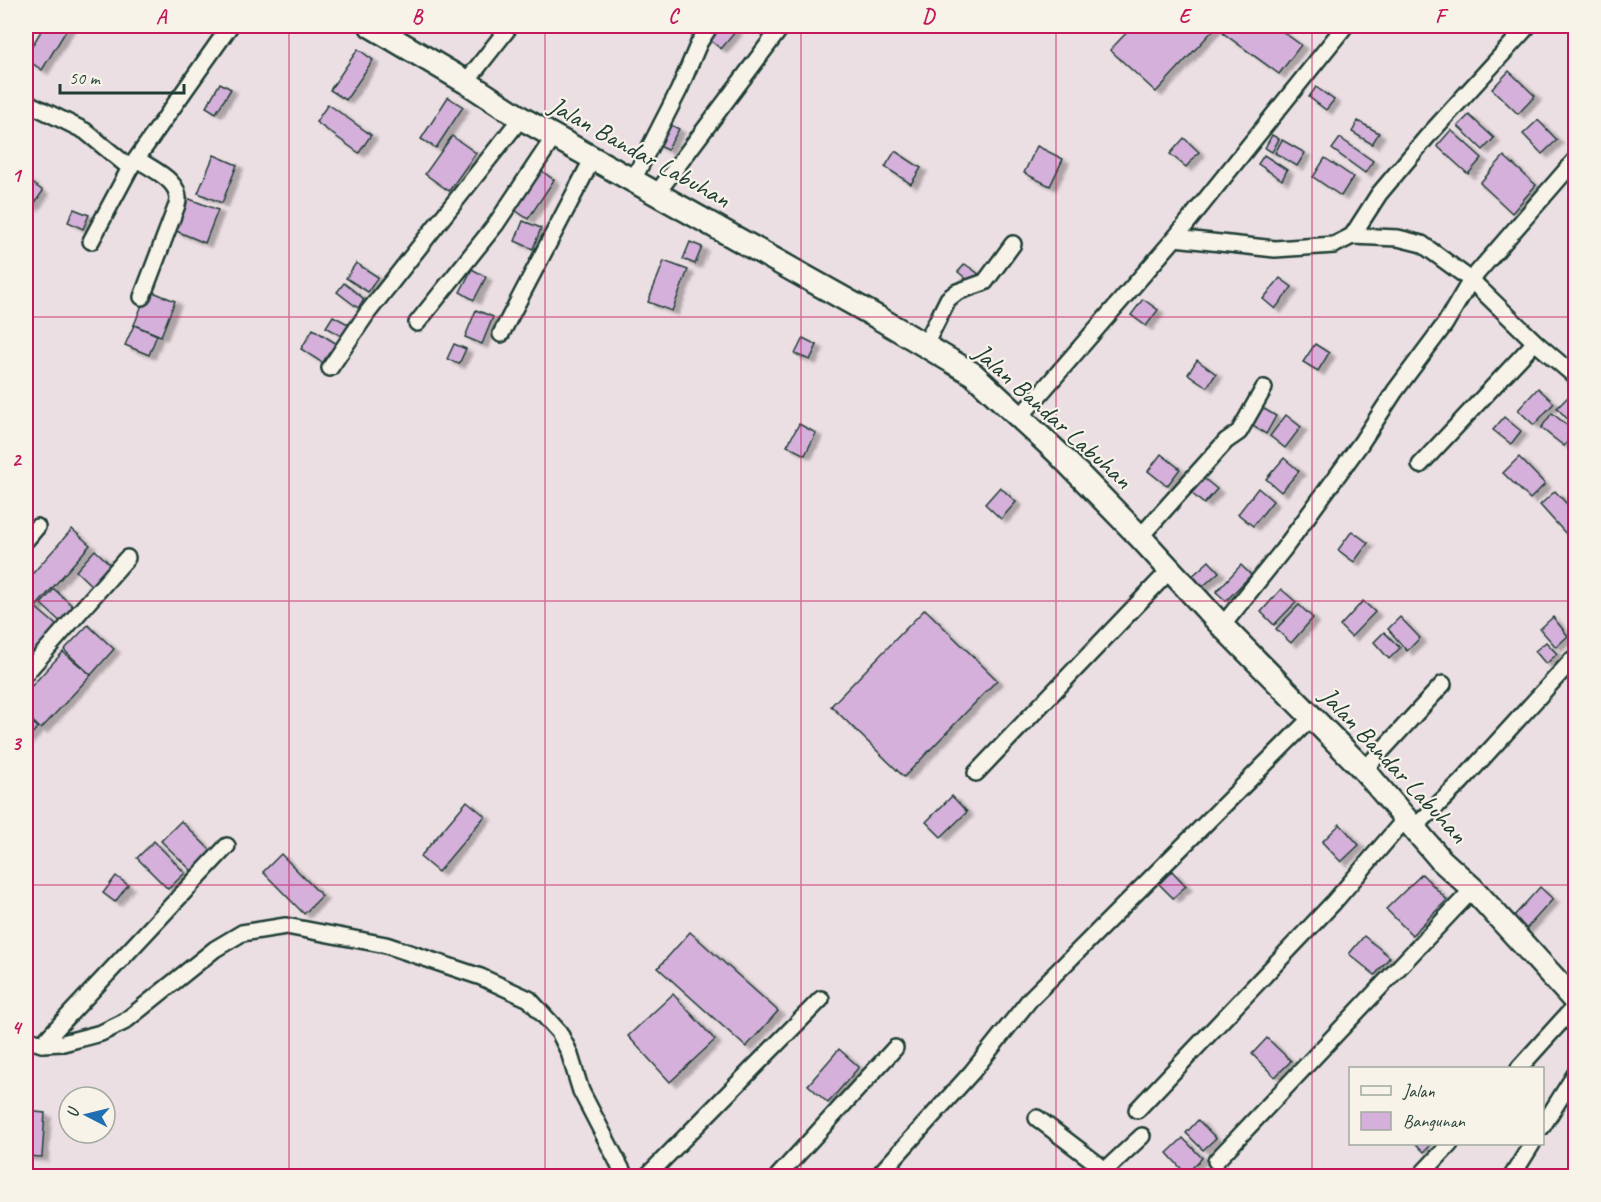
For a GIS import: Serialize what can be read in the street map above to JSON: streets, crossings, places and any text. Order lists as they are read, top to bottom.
{
  "streets": {
    "main road": ["Jalan Bandar Labuhan"]
  },
  "legend": ["Jalan", "Bangunan"],
  "scale_bar": "50 m",
  "north": "left",
  "grid": {
    "columns": [
      "A",
      "B",
      "C",
      "D",
      "E",
      "F"
    ],
    "rows": [
      "1",
      "2",
      "3",
      "4"
    ]
  }
}
